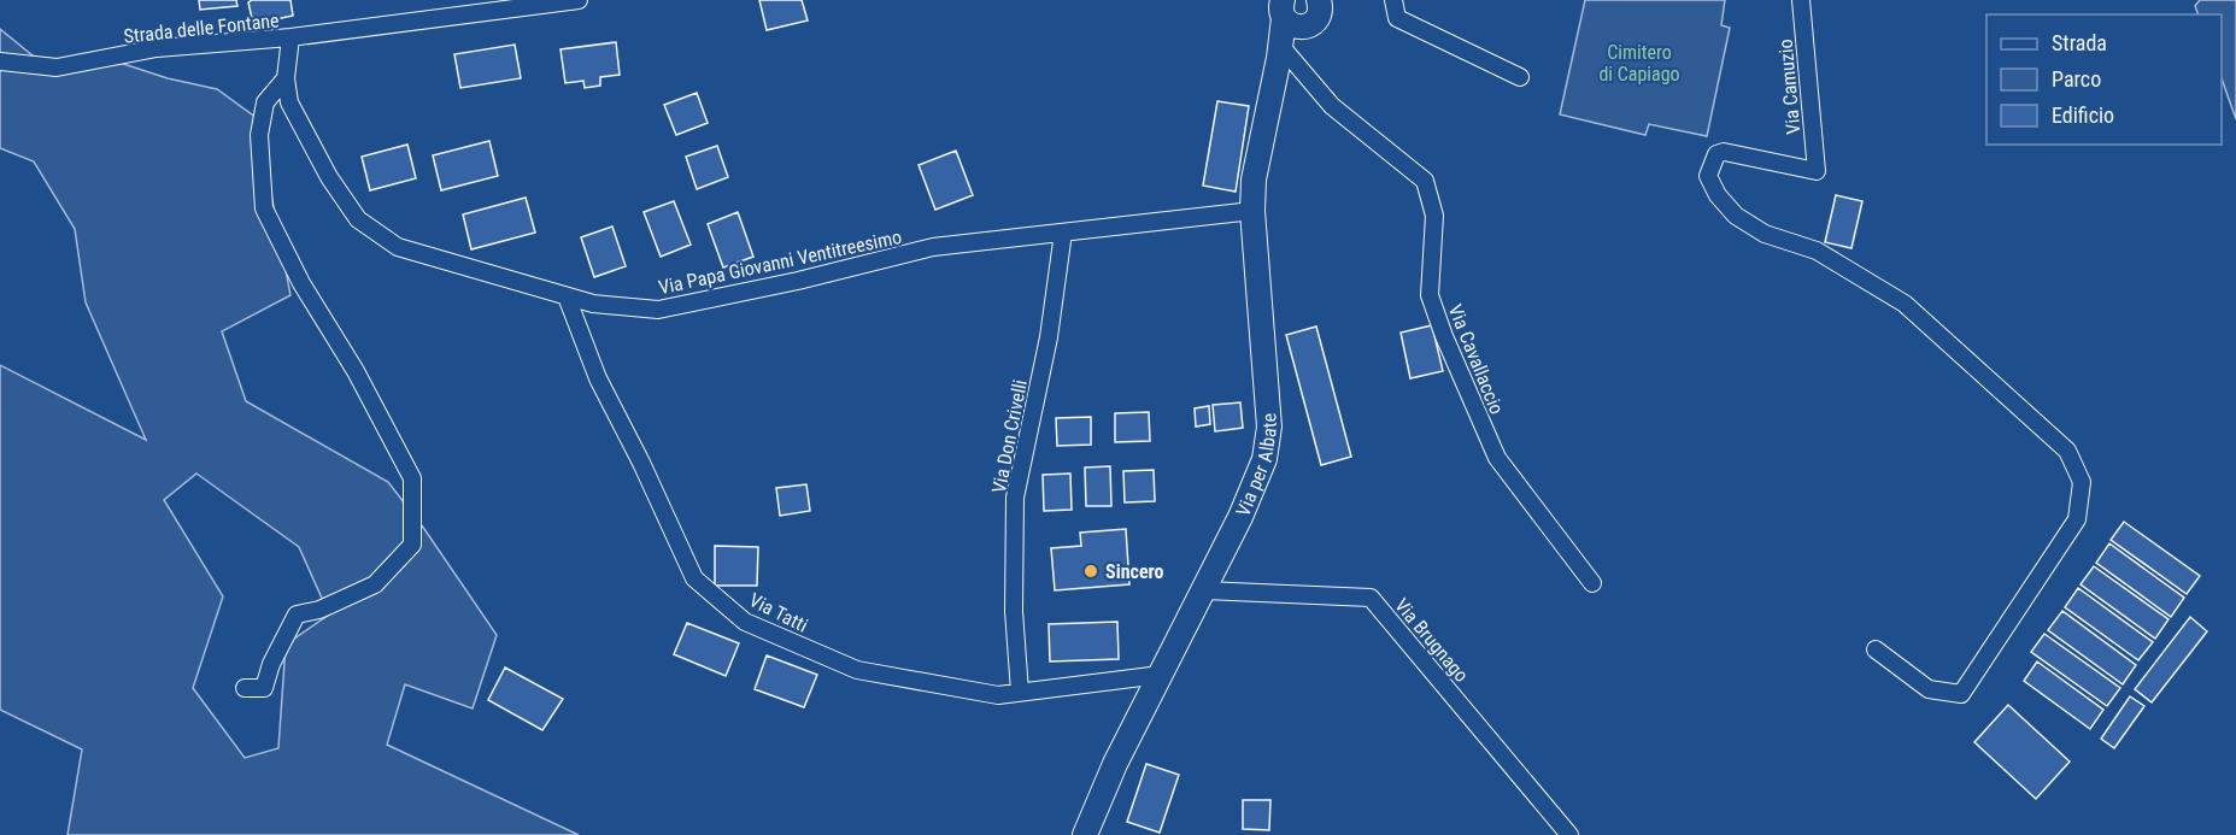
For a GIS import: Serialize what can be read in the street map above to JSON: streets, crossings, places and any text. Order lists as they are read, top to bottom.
{
  "streets": {
    "street": [
      "Strada delle Fontane",
      "Via Camuzio",
      "Via Papa Giovanni Ventitreesimo",
      "Via Cavallaccio",
      "Via Don Crivelli",
      "Via per Albate",
      "Via Tatti",
      "Via Brugnago"
    ]
  },
  "crossings": [
    ["Strada delle Fontane", "Via Papa Giovanni Ventitreesimo"],
    ["Via Papa Giovanni Ventitreesimo", "Via Don Crivelli"],
    ["Via Papa Giovanni Ventitreesimo", "Via per Albate"],
    ["Via Papa Giovanni Ventitreesimo", "Via Tatti"],
    ["Via Cavallaccio", "Via per Albate"],
    ["Via Don Crivelli", "Via Tatti"],
    ["Via per Albate", "Via Tatti"],
    ["Via per Albate", "Via Brugnago"]
  ],
  "parks": ["Cimitero di Capiago"],
  "places": ["Sincero"],
  "legend": ["Strada", "Parco", "Edificio"]
}
